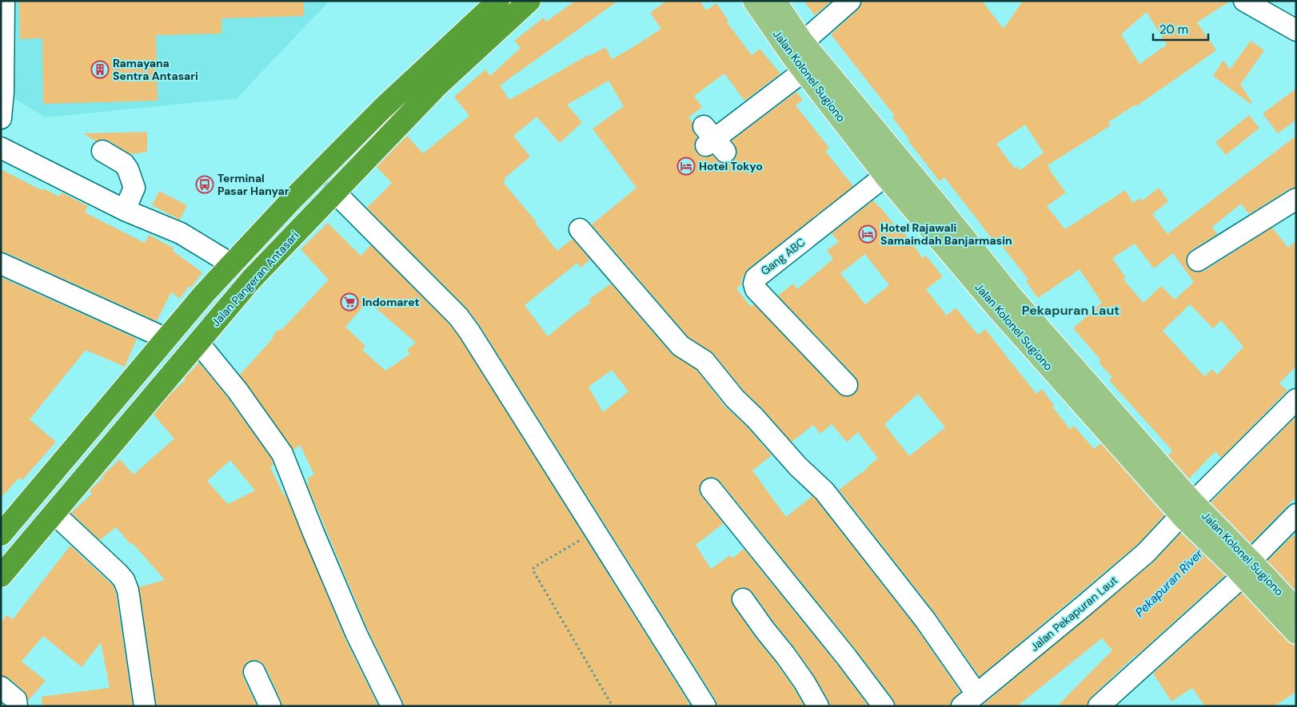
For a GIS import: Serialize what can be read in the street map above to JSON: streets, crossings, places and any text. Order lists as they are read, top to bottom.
{
  "streets": {
    "highway": ["Jalan Pangeran Antasari"],
    "main road": ["Jalan Kolonel Sugiono"],
    "street": ["Gang ABC", "Jalan Pekapuran Laut"]
  },
  "crossings": [
    ["Jalan Kolonel Sugiono", "Gang ABC"],
    ["Jalan Kolonel Sugiono", "Jalan Pekapuran Laut"]
  ],
  "districts": ["Pekapuran Laut"],
  "water": ["Pekapuran River"],
  "places": {
    "building": ["Ramayana Sentra Antasari"],
    "hotel": ["Hotel Tokyo", "Hotel Rajawali Samaindah Banjarmasin"],
    "bus stop": ["Terminal Pasar Hanyar"],
    "supermarket": ["Indomaret"]
  },
  "scale_bar": "20 m"
}
